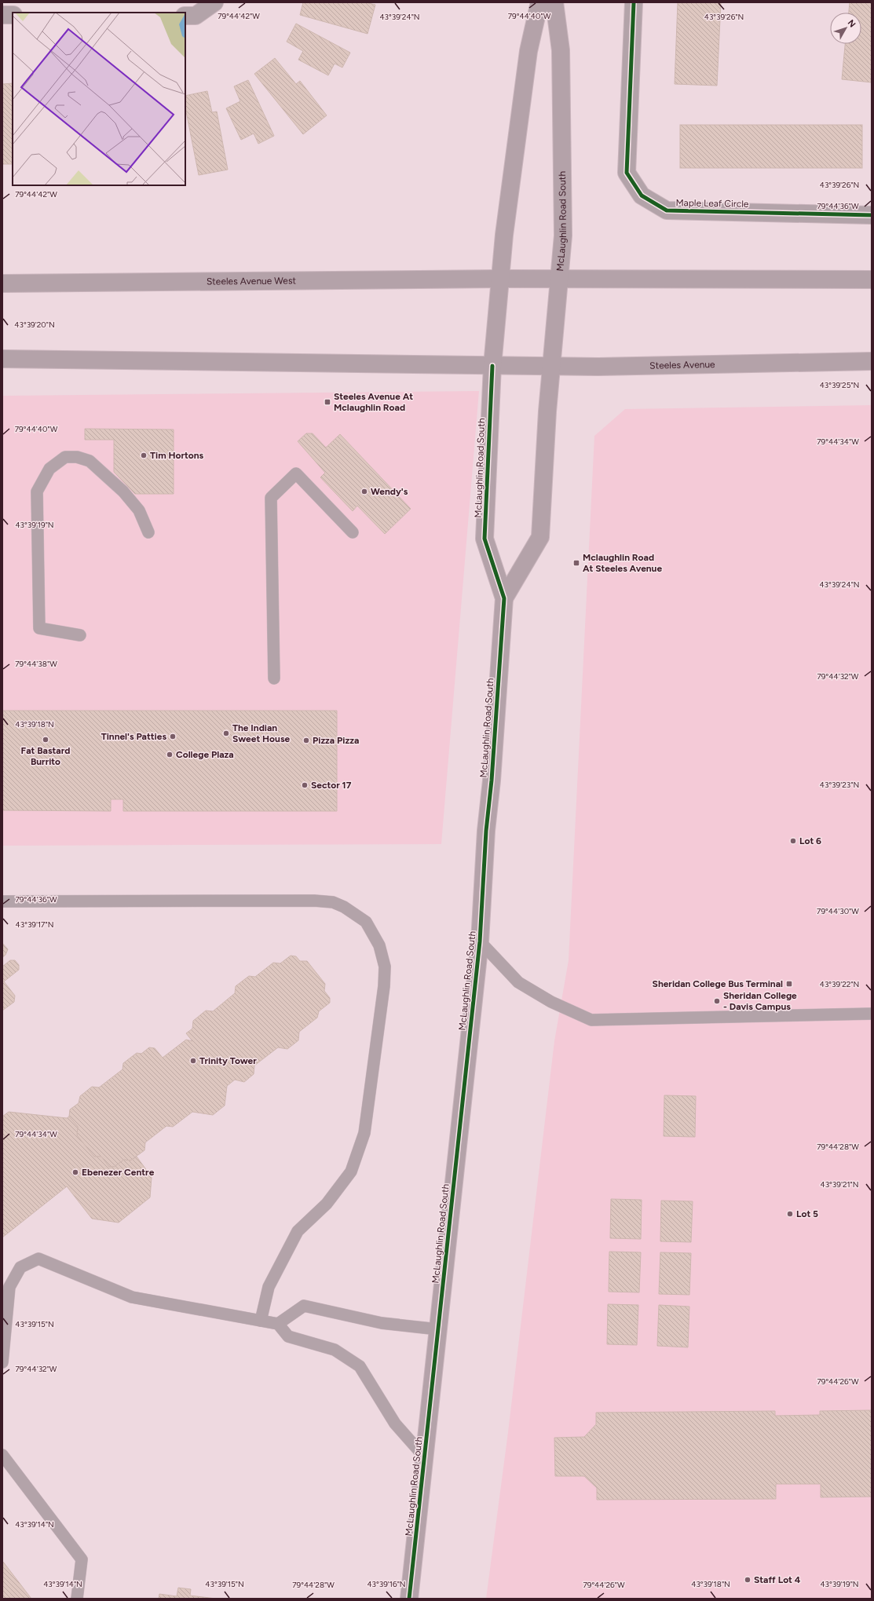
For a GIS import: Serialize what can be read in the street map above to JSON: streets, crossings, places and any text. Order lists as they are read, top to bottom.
{
  "streets": {
    "main road": ["McLaughlin Road South", "Steeles Avenue West", "Steeles Avenue"],
    "street": ["Maple Leaf Circle"]
  },
  "crossings": [
    ["McLaughlin Road South", "Steeles Avenue West"],
    ["McLaughlin Road South", "Steeles Avenue"]
  ],
  "places": {
    "transit": ["Steeles Avenue At Mclaughlin Road", "Mclaughlin Road At Steeles Avenue", "Sheridan College Bus Terminal"],
    "other": [
      "Tim Hortons",
      "Wendy's",
      "The Indian Sweet House",
      "Tinnel's Patties",
      "Fat Bastard Burrito",
      "Pizza Pizza",
      "College Plaza",
      "Sector 17",
      "Lot 6",
      "Sheridan College - Davis Campus",
      "Trinity Tower",
      "Ebenezer Centre",
      "Lot 5",
      "Staff Lot 4"
    ]
  },
  "north": "top right",
  "coordinates": [
    "79°44'42\"W",
    "79°44'40\"W",
    "43°39'24\"N",
    "43°39'26\"N",
    "79°44'36\"W",
    "43°39'20\"N",
    "43°39'25\"N",
    "79°44'34\"W",
    "43°39'19\"N",
    "79°44'38\"W",
    "79°44'32\"W",
    "43°39'18\"N",
    "43°39'23\"N",
    "79°44'30\"W",
    "43°39'17\"N",
    "43°39'22\"N",
    "79°44'28\"W",
    "43°39'21\"N",
    "43°39'15\"N",
    "79°44'26\"W",
    "43°39'14\"N",
    "43°39'16\"N"
  ]
}
